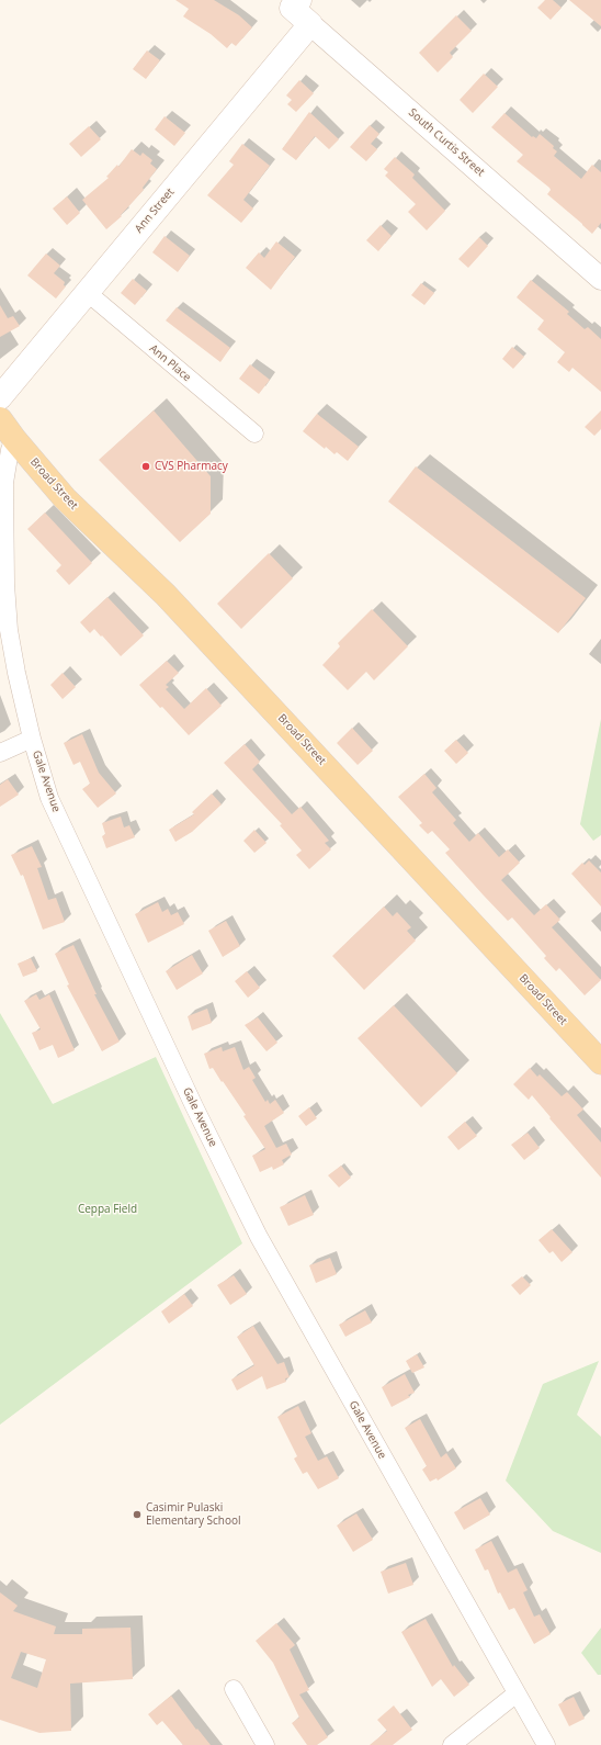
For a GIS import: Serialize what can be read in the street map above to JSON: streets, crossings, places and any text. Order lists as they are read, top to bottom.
{
  "streets": {
    "main road": ["South Curtis Street", "Ann Street", "Broad Street"],
    "street": ["Ann Place", "Gale Avenue"]
  },
  "crossings": [
    ["South Curtis Street", "Ann Street"],
    ["Ann Street", "Ann Place"],
    ["Broad Street", "Gale Avenue"]
  ],
  "parks": ["Ceppa Field"],
  "places": ["CVS Pharmacy", "Casimir Pulaski Elementary School"]
}
